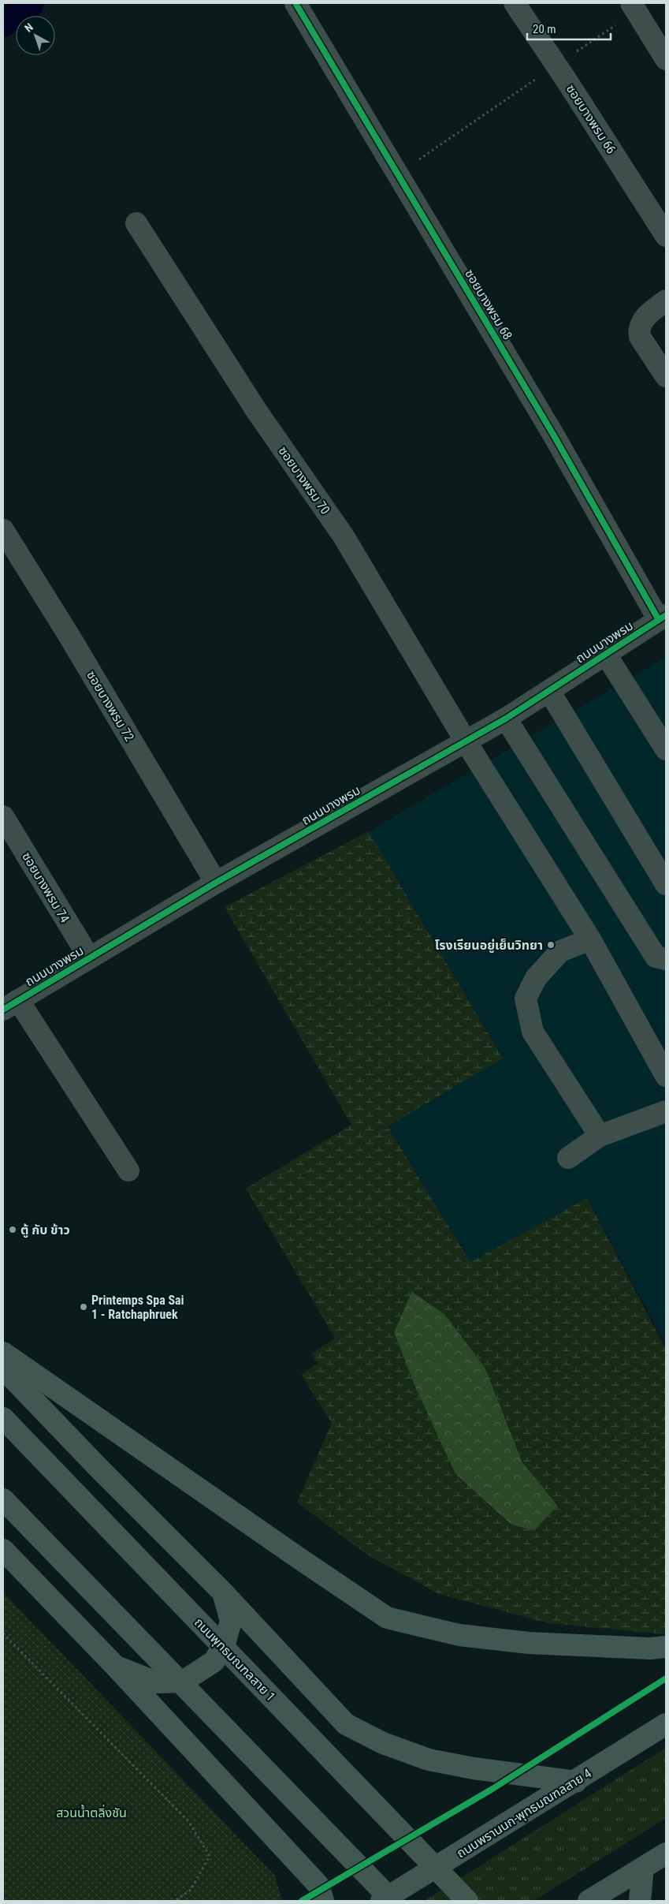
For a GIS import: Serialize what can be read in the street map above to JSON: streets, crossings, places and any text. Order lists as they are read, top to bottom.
{
  "streets": {
    "main road": ["ถนนพุทธมณฑลสาย 1", "ถนนพรานนก-พุทธมณฑลสาย 4"],
    "street": [
      "ซอยบางพรม 66",
      "ซอยบางพรม 68",
      "ซอยบางพรม 70",
      "ถนนบางพรม",
      "ซอยบางพรม 72",
      "ซอยบางพรม 74"
    ]
  },
  "crossings": [
    ["ซอยบางพรม 68", "ถนนบางพรม"],
    ["ซอยบางพรม 70", "ถนนบางพรม"],
    ["ถนนบางพรม", "ซอยบางพรม 72"],
    ["ถนนบางพรม", "ซอยบางพรม 74"]
  ],
  "parks": ["สวนน้ำตลิ่งชัน"],
  "places": ["โรงเรียนอยู่เย็นวิทยา", "ตู้ กับ ข้าว", "Printemps Spa Sai 1 - Ratchaphruek"],
  "scale_bar": "20 m",
  "north": "top left"
}
